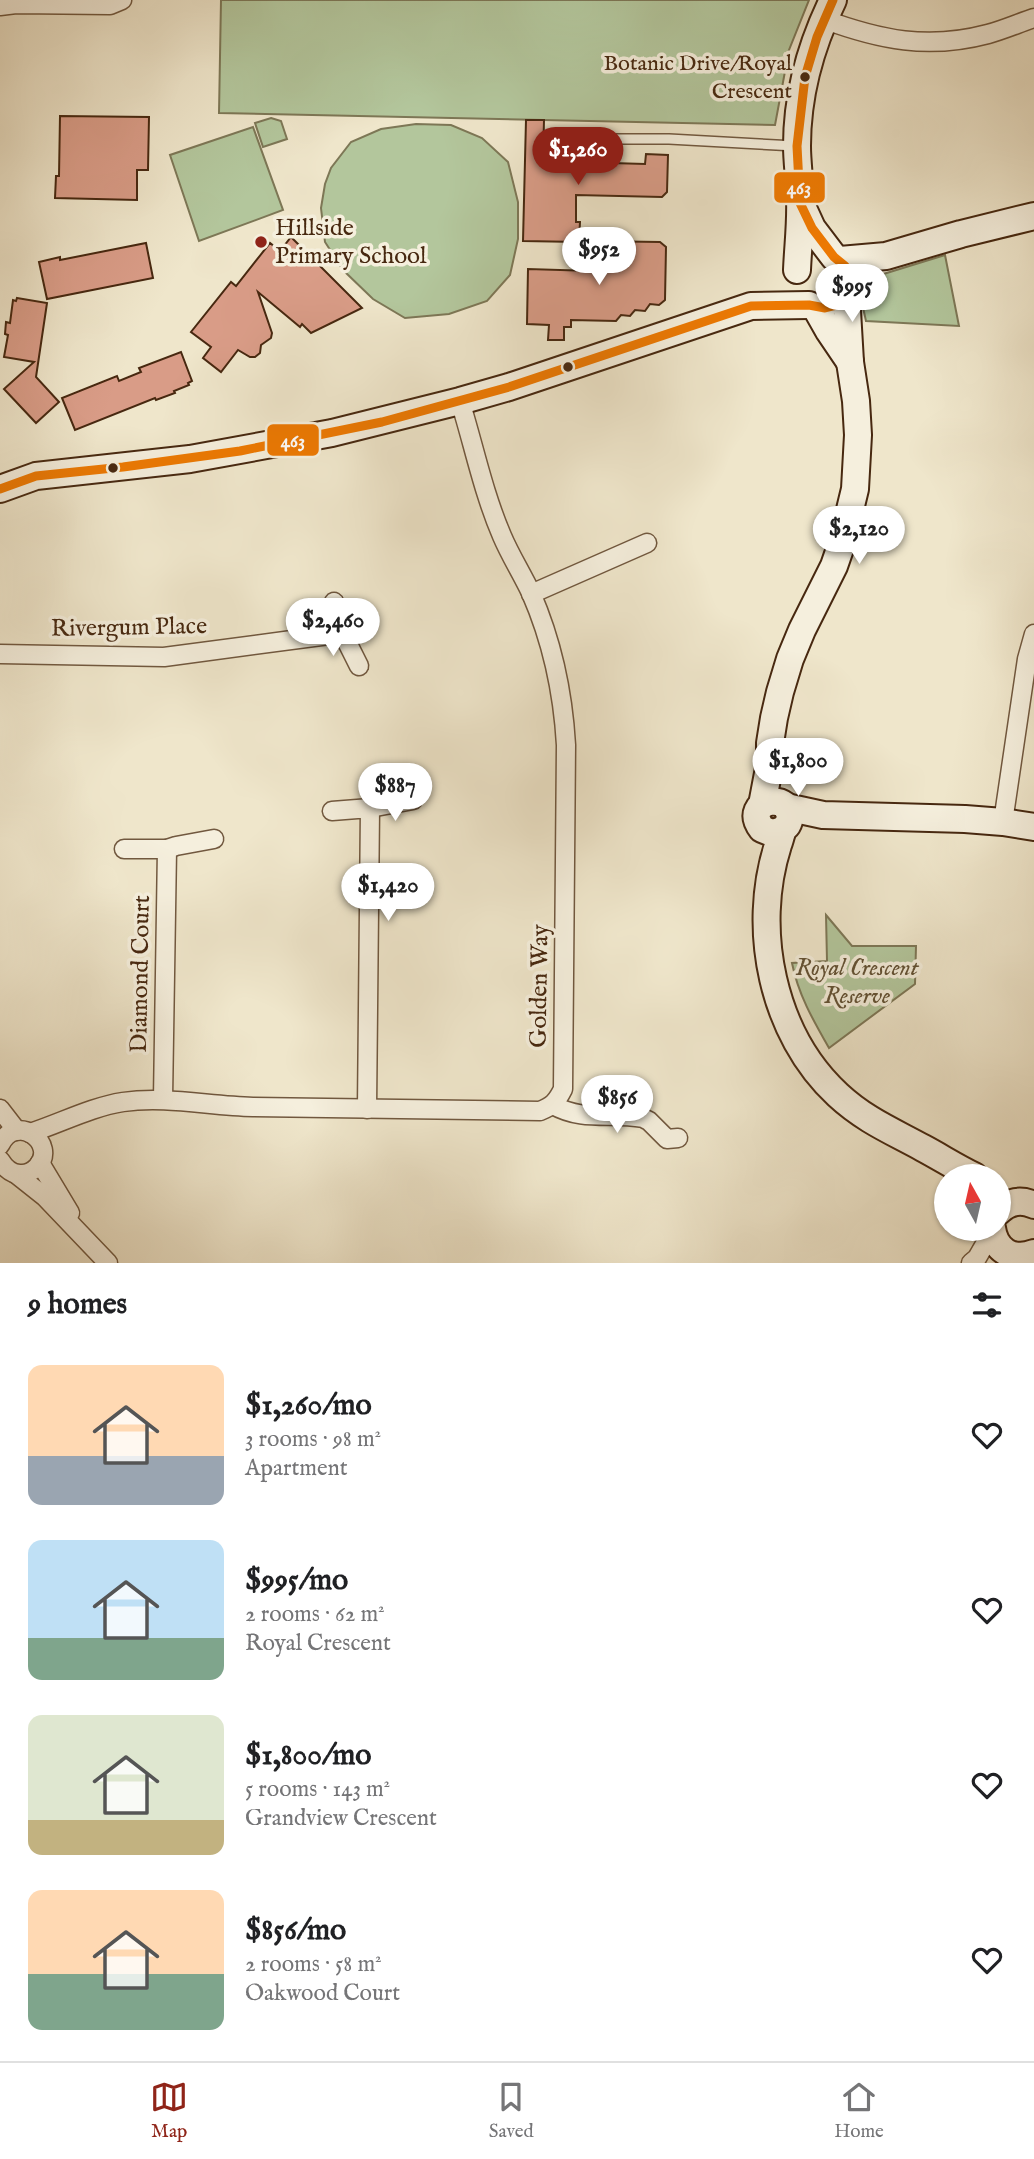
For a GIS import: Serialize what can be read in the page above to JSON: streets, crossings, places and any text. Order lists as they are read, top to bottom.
{
  "streets": {
    "street": ["Rivergum Place", "Diamond Court", "Golden Way"]
  },
  "parks": ["Royal Crescent Reserve"],
  "places": ["Botanic Drive/Royal Crescent", "Hillside Primary School"],
  "lines": ["transit line 463"],
  "north": "top",
  "page": {
    "price": [
      "$1,260",
      "$952",
      "$995",
      "$2,120",
      "$2,460",
      "$1,800",
      "$887",
      "$1,420",
      "$856"
    ],
    "heading": "9 homes",
    "list": [
      {
        "name": "$1,260/mo",
        "note": "3 rooms · 98 m² · Apartment"
      },
      {
        "name": "$995/mo",
        "note": "2 rooms · 62 m² · Royal Crescent"
      },
      {
        "name": "$1,800/mo",
        "note": "5 rooms · 143 m² · Grandview Crescent"
      },
      {
        "name": "$856/mo",
        "note": "2 rooms · 58 m² · Oakwood Court"
      }
    ],
    "tabs": ["Map", "Saved", "Home"]
  }
}
